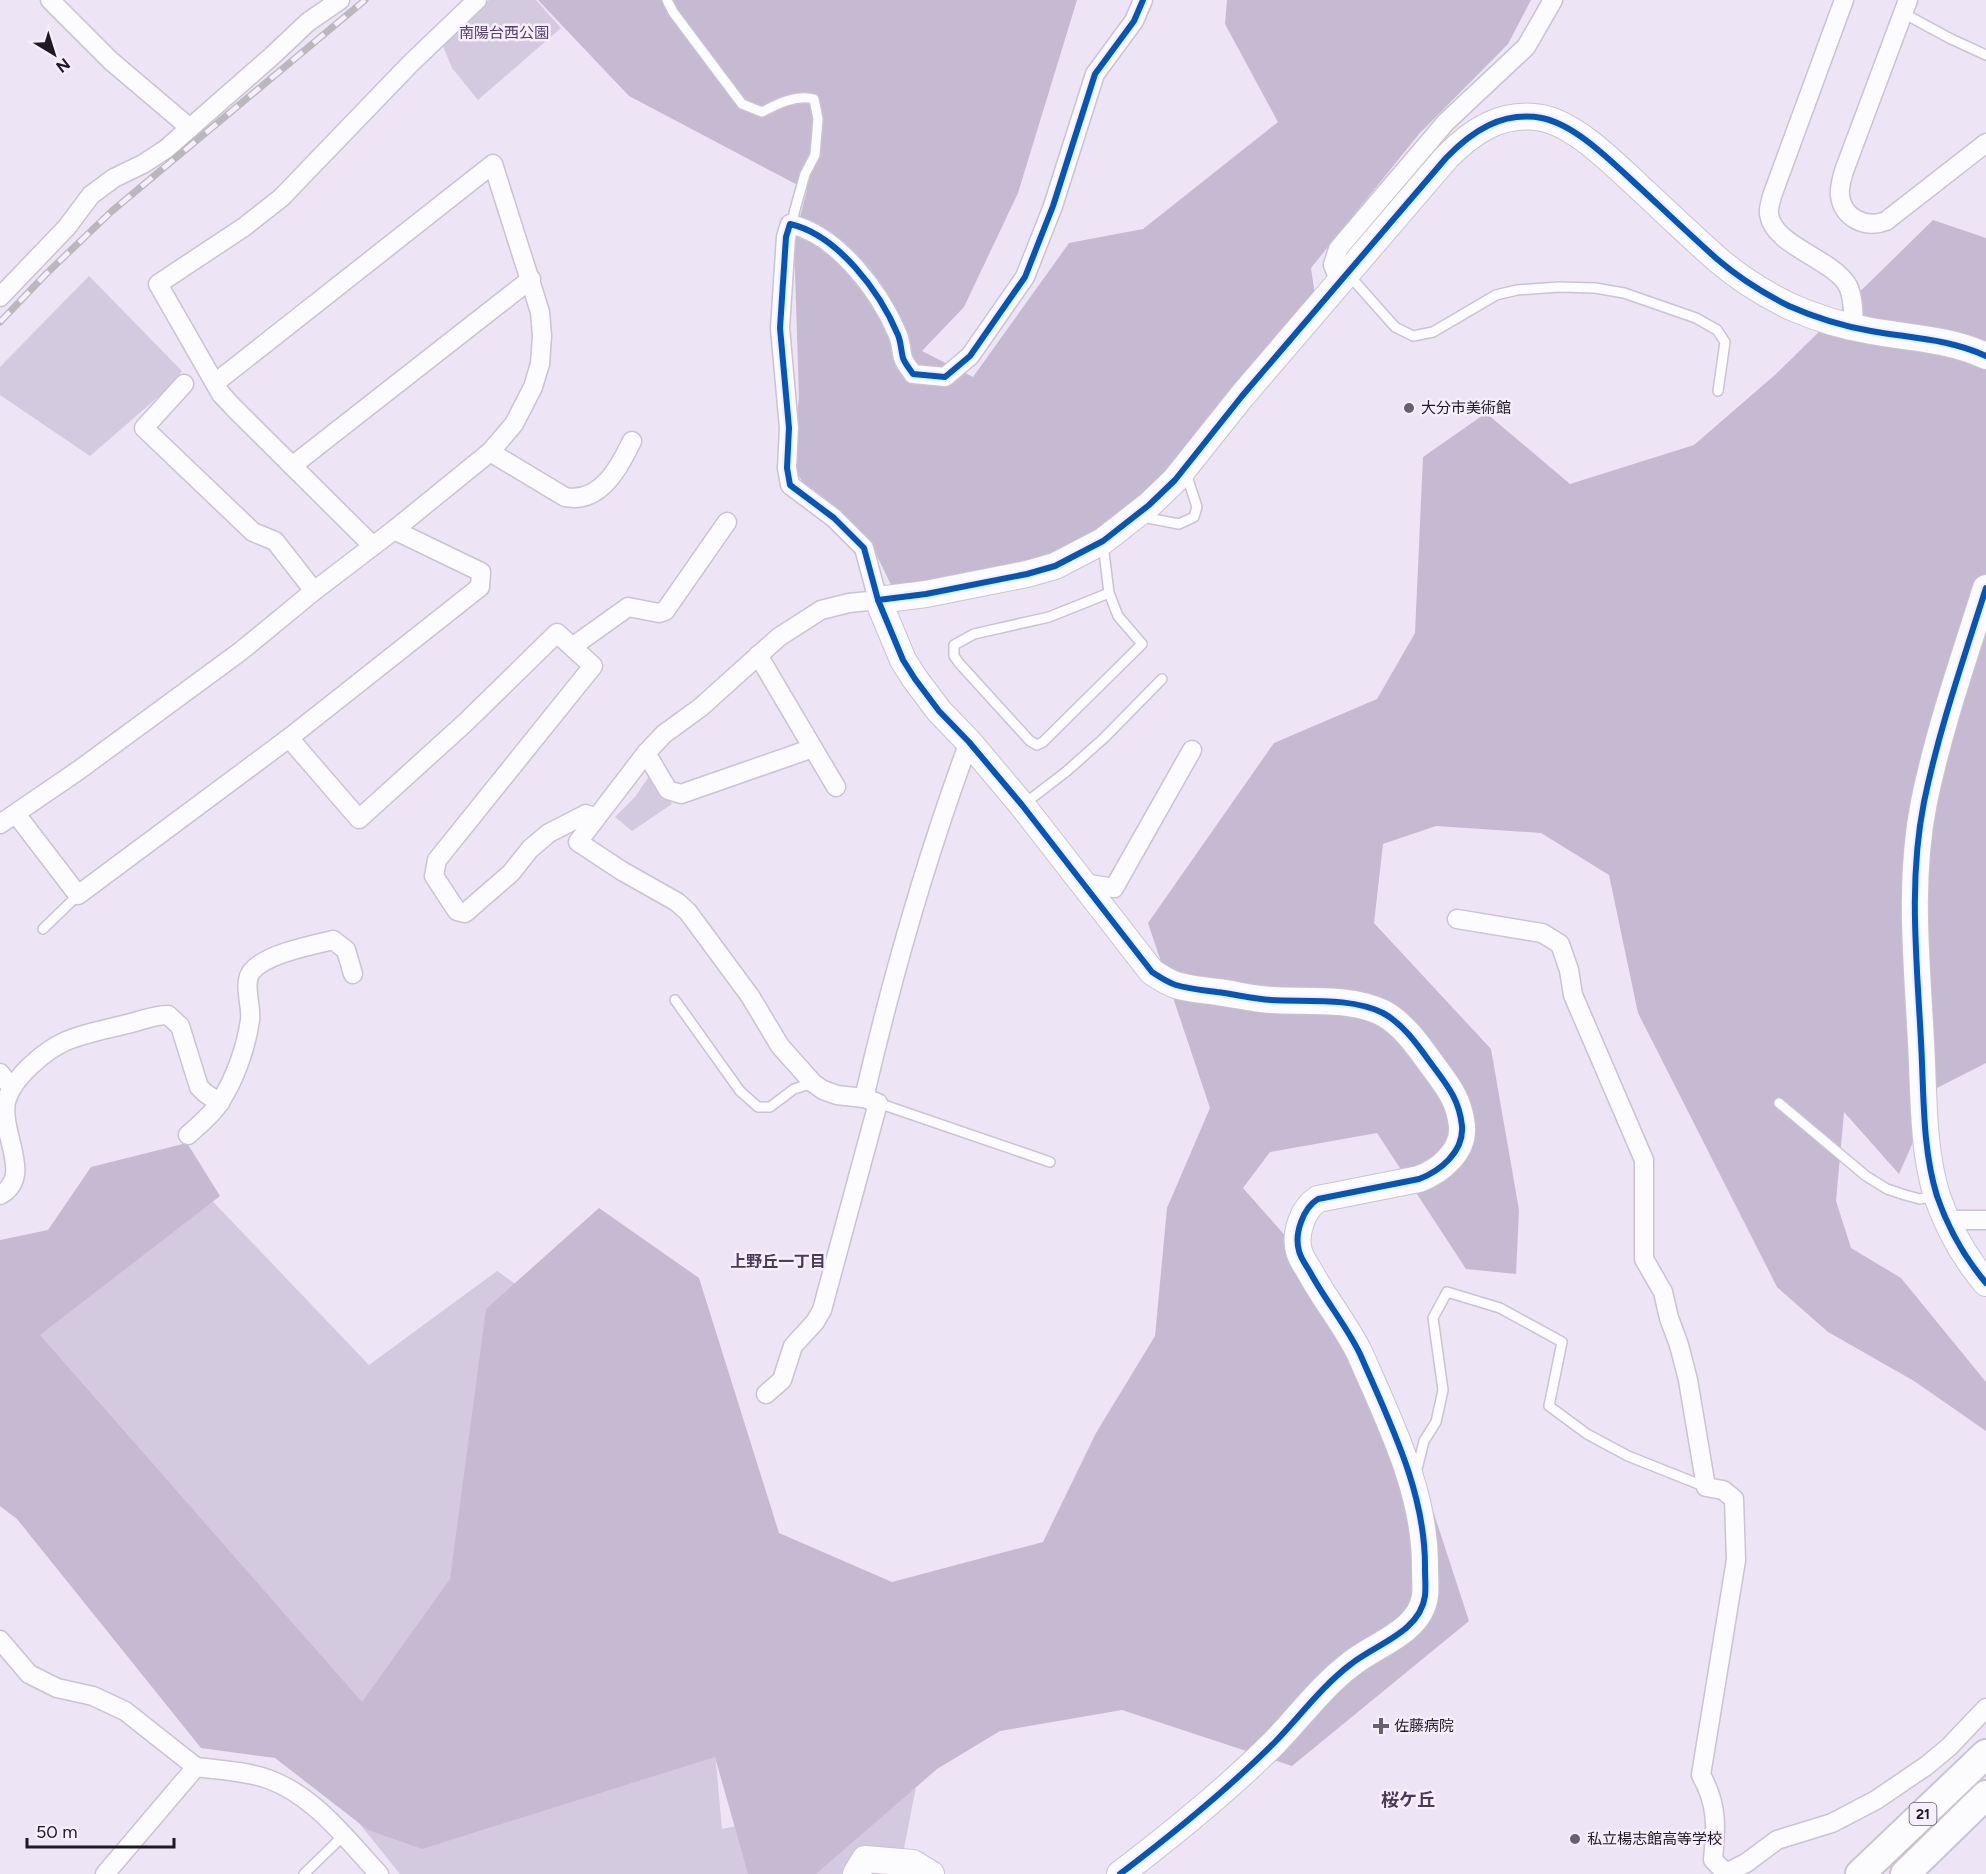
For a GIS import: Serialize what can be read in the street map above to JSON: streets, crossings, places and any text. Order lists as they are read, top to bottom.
{
  "streets": {
    "main road": ["21"]
  },
  "districts": ["上野丘一丁目", "桜ケ丘"],
  "parks": ["南陽台西公園"],
  "places": {
    "other": ["大分市美術館", "私立楊志館高等学校"],
    "health": ["佐藤病院"]
  },
  "scale_bar": "50 m",
  "north": "bottom right"
}
